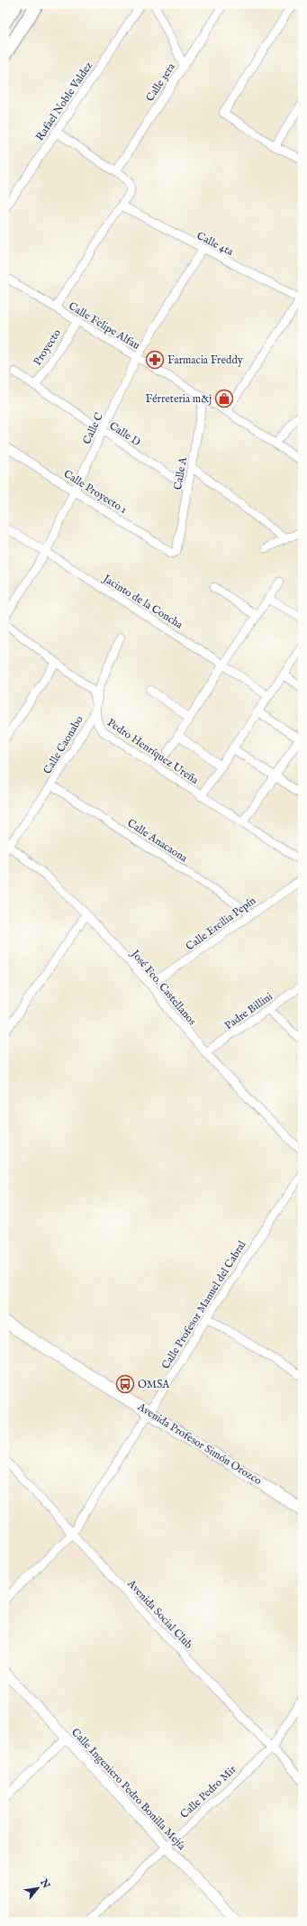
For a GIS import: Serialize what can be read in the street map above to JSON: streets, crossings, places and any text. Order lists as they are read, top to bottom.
{
  "streets": {
    "main road": ["Avenida Profesor Simón Orozco"],
    "street": [
      "Calle 3era",
      "Rafael Noble Valdez",
      "Calle 4ta",
      "Calle Felipe Alfau",
      "Proyecto",
      "Calle C",
      "Calle D",
      "Calle A",
      "Calle Proyecto 1",
      "Jacinto de la Concha",
      "Calle Caonabo",
      "Pedro Henríquez Ureña",
      "Calle Anacaona",
      "Calle Ercilia Pepín",
      "José Fco. Castellanos",
      "Padre Billini",
      "Calle Profesor Manuel del Cabral",
      "Avenida Social Club",
      "Calle Ingeniero Pedro Bonilla Mejía",
      "Calle Pedro Mir"
    ]
  },
  "crossings": [
    ["Calle 4ta", "Calle C"],
    ["Calle Felipe Alfau", "Proyecto"],
    ["Calle Felipe Alfau", "Calle C"],
    ["Calle Felipe Alfau", "Calle A"],
    ["Proyecto", "Calle D"],
    ["Calle C", "Calle D"],
    ["Calle C", "Calle Proyecto 1"],
    ["Calle C", "Jacinto de la Concha"],
    ["Calle D", "Calle A"],
    ["Calle A", "Calle Proyecto 1"],
    ["Calle Caonabo", "Pedro Henríquez Ureña"],
    ["Calle Caonabo", "Calle Anacaona"],
    ["Calle Caonabo", "José Fco. Castellanos"],
    ["Calle Anacaona", "Calle Ercilia Pepín"],
    ["Calle Ercilia Pepín", "José Fco. Castellanos"],
    ["José Fco. Castellanos", "Padre Billini"],
    ["Calle Profesor Manuel del Cabral", "Avenida Profesor Simón Orozco"],
    ["Calle Profesor Manuel del Cabral", "Avenida Social Club"],
    ["Avenida Social Club", "Calle Pedro Mir"],
    ["Calle Ingeniero Pedro Bonilla Mejía", "Calle Pedro Mir"]
  ],
  "places": {
    "pharmacy": ["Farmacia Freddy"],
    "shop": ["Férreteria m&j"],
    "bus stop": ["OMSA"]
  },
  "north": "top right"
}
